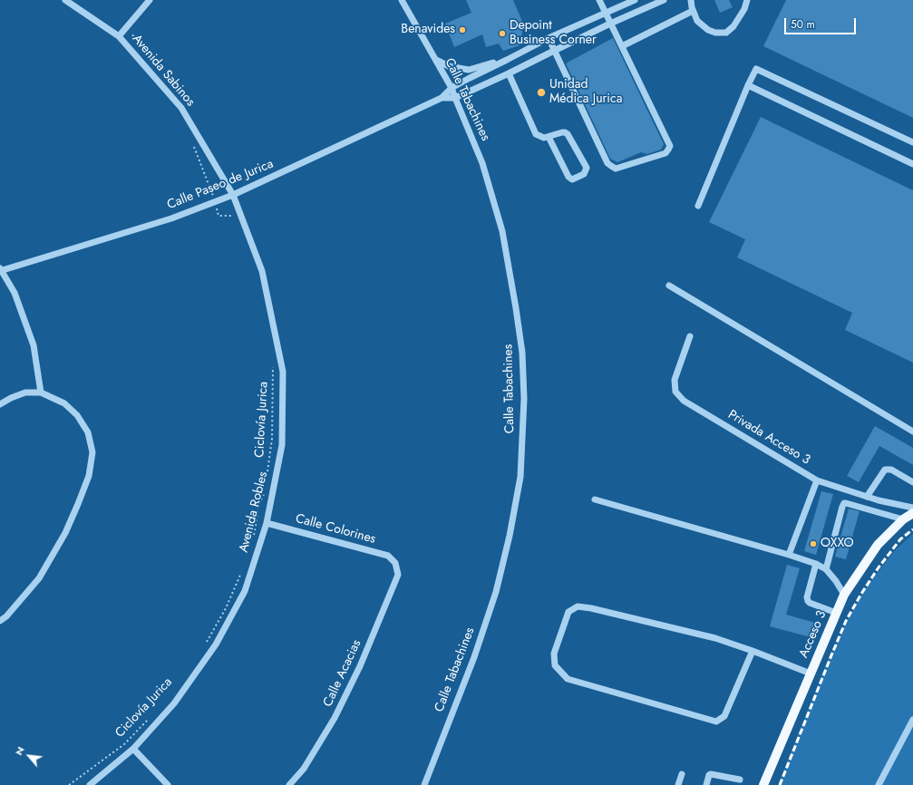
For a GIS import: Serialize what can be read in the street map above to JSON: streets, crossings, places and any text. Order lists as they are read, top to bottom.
{
  "streets": {
    "main road": ["Acceso 3"],
    "street": [
      "Avenida Sabinos",
      "Calle Tabachines",
      "Calle Paseo de Jurica",
      "Privada Acceso 3",
      "Avenida Robles",
      "Calle Colorines",
      "Calle Acacias"
    ],
    "path": ["Ciclovía Jurica"]
  },
  "crossings": [
    ["Avenida Sabinos", "Calle Paseo de Jurica"],
    ["Avenida Sabinos", "Avenida Robles"],
    ["Calle Tabachines", "Calle Paseo de Jurica"],
    ["Calle Paseo de Jurica", "Avenida Robles"],
    ["Avenida Robles", "Calle Colorines"],
    ["Calle Colorines", "Calle Acacias"]
  ],
  "places": [
    "Benavides",
    "Depoint Business Corner",
    "Unidad Médica Jurica",
    "OXXO"
  ],
  "scale_bar": "50 m",
  "north": "top left"
}
